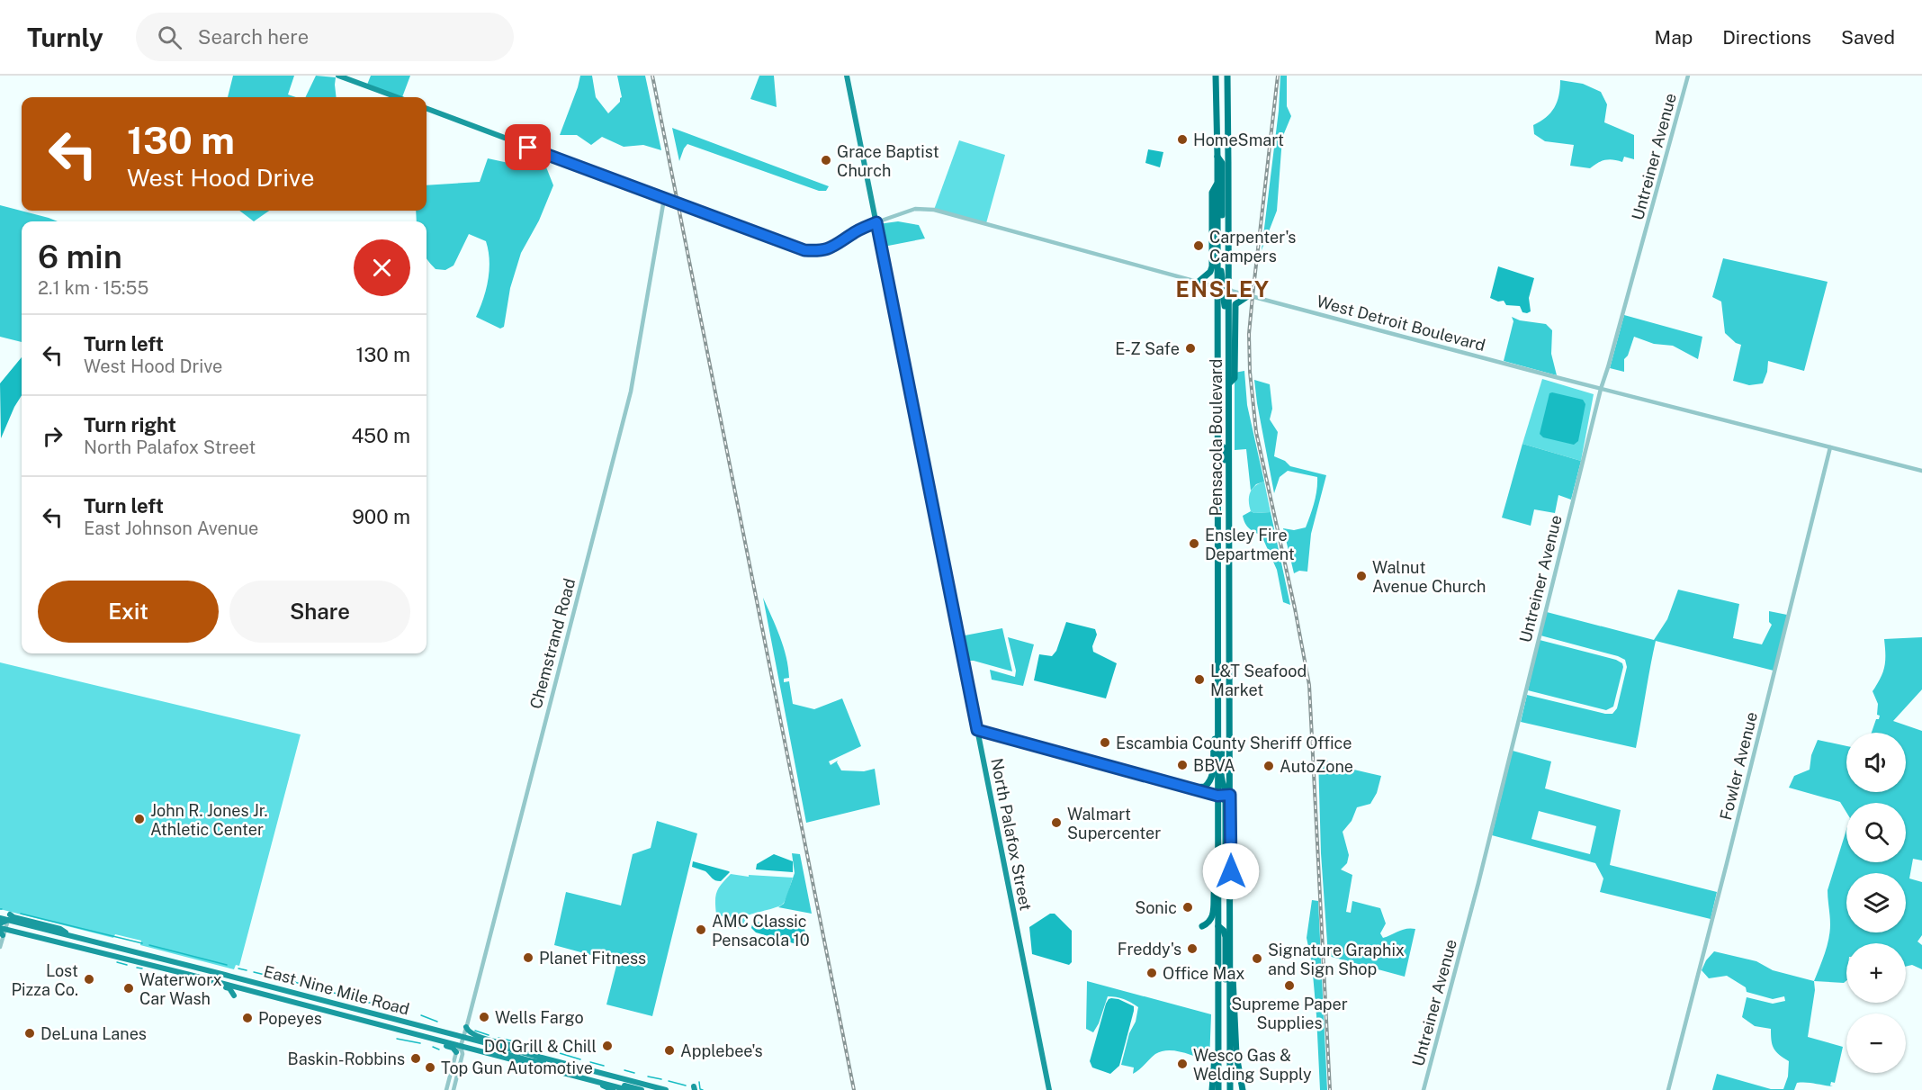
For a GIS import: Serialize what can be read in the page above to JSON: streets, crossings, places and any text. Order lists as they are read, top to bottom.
{
  "streets": {
    "highway": ["Pensacola Boulevard"],
    "main road": ["North Palafox Street", "East Nine Mile Road"],
    "street": [
      "Untreiner Avenue",
      "West Detroit Boulevard",
      "Chemstrand Road",
      "Fowler Avenue"
    ]
  },
  "crossings": [
    ["Untreiner Avenue", "West Detroit Boulevard"],
    ["West Detroit Boulevard", "Pensacola Boulevard"],
    ["West Detroit Boulevard", "Fowler Avenue"],
    ["West Detroit Boulevard", "North Palafox Street"],
    ["Chemstrand Road", "East Nine Mile Road"]
  ],
  "districts": ["ENSLEY"],
  "places": [
    "HomeSmart",
    "Grace Baptist Church",
    "Carpenter's Campers",
    "E-Z Safe",
    "Ensley Fire Department",
    "Walnut Avenue Church",
    "L&T Seafood Market",
    "Escambia County Sheriff Office",
    "BBVA",
    "AutoZone",
    "John R. Jones Jr. Athletic Center",
    "Walmart Supercenter",
    "Sonic",
    "AMC Classic Pensacola 10",
    "Freddy's",
    "Planet Fitness",
    "Signature Graphix and Sign Shop",
    "Office Max",
    "Lost Pizza Co.",
    "Supreme Paper Supplies",
    "Waterworx Car Wash",
    "Wells Fargo",
    "Popeyes",
    "DeLuna Lanes",
    "DQ Grill & Chill",
    "Applebee's",
    "Baskin-Robbins",
    "Wesco Gas & Welding Supply",
    "Top Gun Automotive"
  ],
  "page": {
    "header": "Turnly",
    "search": "Search here",
    "nav": ["Map", "Directions", "Saved"],
    "turn": ["130 m", "West Hood Drive"],
    "heading": ["6 min", "2.1 km · 15:55"],
    "list": [
      {
        "name": "Turn left",
        "note": "West Hood Drive",
        "value": "130 m"
      },
      {
        "name": "Turn right",
        "note": "North Palafox Street",
        "value": "450 m"
      },
      {
        "name": "Turn left",
        "note": "East Johnson Avenue",
        "value": "900 m"
      }
    ],
    "buttons": ["Exit", "Share"],
    "map_buttons": ["+", "−"]
  }
}
